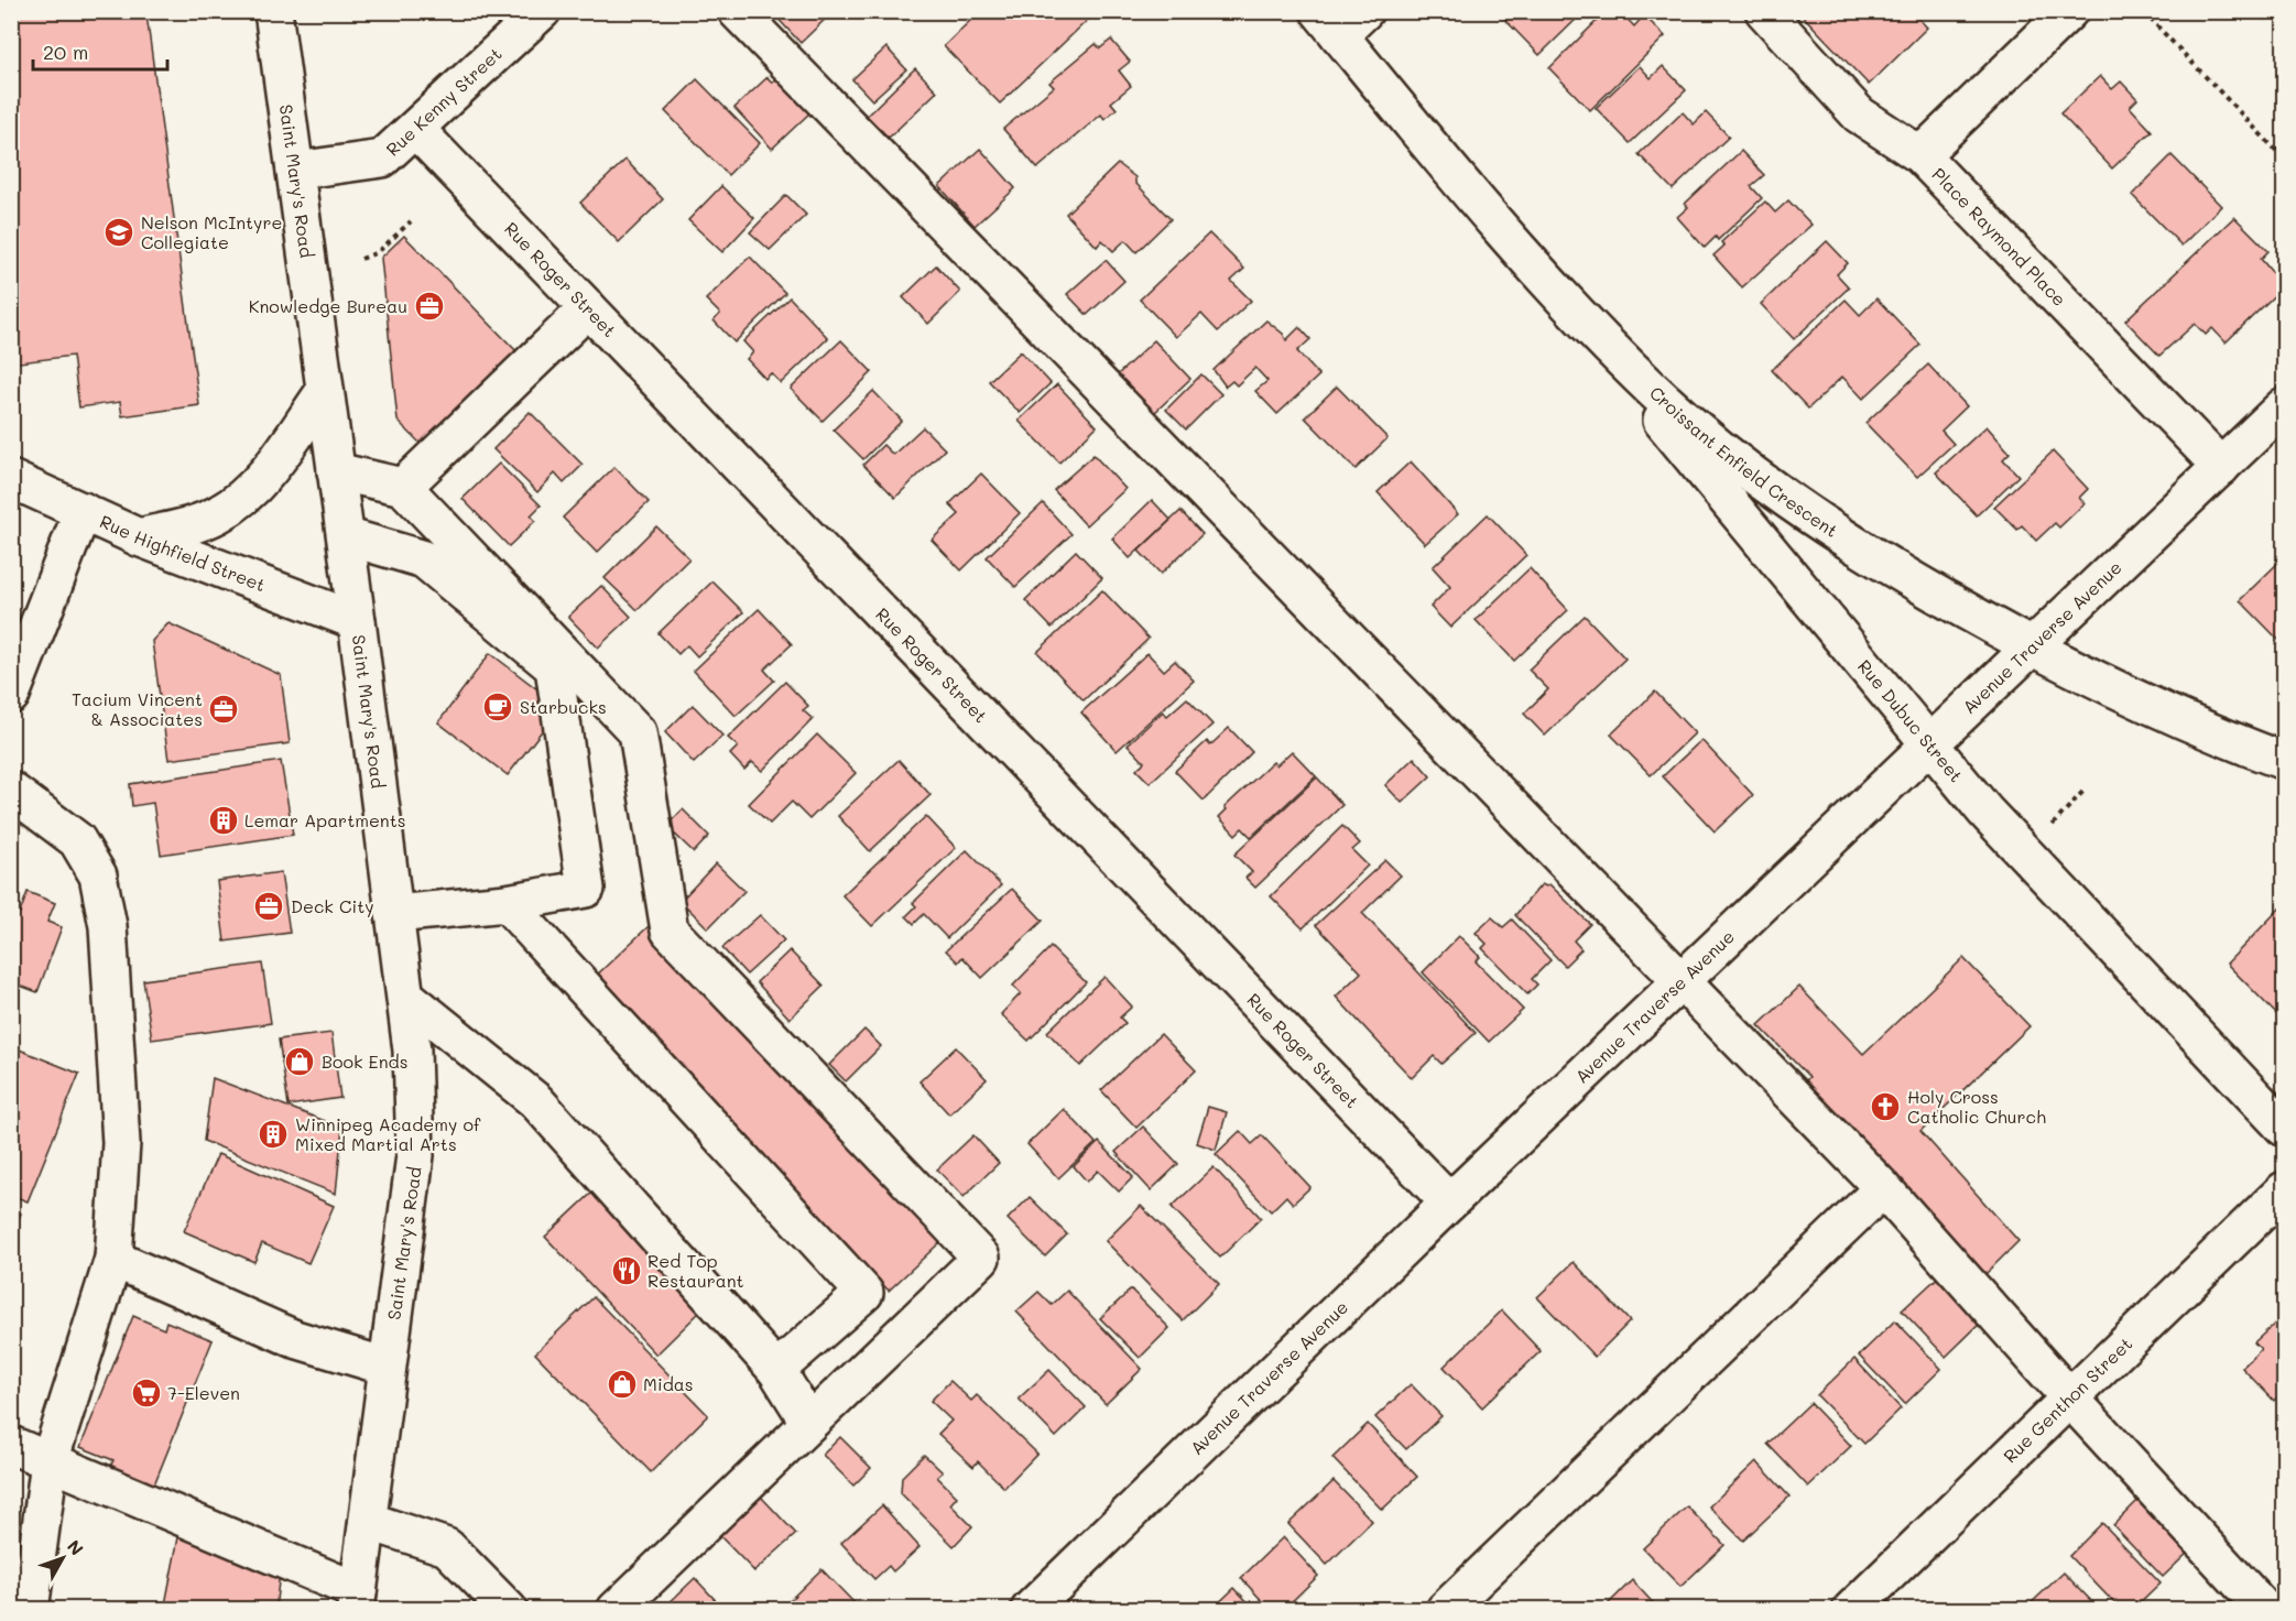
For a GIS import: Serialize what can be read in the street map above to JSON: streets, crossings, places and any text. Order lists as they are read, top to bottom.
{
  "streets": {
    "main road": [
      "Rue Kenny Street",
      "Saint Mary's Road",
      "Place Raymond Place",
      "Rue Roger Street",
      "Croissant Enfield Crescent",
      "Rue Highfield Street",
      "Avenue Traverse Avenue",
      "Rue Dubuc Street",
      "Rue Genthon Street"
    ]
  },
  "crossings": [
    ["Rue Kenny Street", "Saint Mary's Road"],
    ["Rue Kenny Street", "Rue Roger Street"],
    ["Saint Mary's Road", "Rue Highfield Street"],
    ["Place Raymond Place", "Avenue Traverse Avenue"],
    ["Rue Roger Street", "Avenue Traverse Avenue"],
    ["Croissant Enfield Crescent", "Avenue Traverse Avenue"],
    ["Croissant Enfield Crescent", "Rue Dubuc Street"],
    ["Avenue Traverse Avenue", "Rue Dubuc Street"]
  ],
  "places": {
    "school or university": ["Nelson McIntyre Collegiate"],
    "office": ["Knowledge Bureau", "Tacium Vincent & Associates", "Deck City"],
    "cafe": ["Starbucks"],
    "building": ["Lemar Apartments", "Winnipeg Academy of Mixed Martial Arts"],
    "shop": ["Book Ends", "Midas"],
    "church": ["Holy Cross Catholic Church"],
    "restaurant": ["Red Top Restaurant"],
    "supermarket": ["7-Eleven"]
  },
  "scale_bar": "20 m",
  "north": "top right"
}
